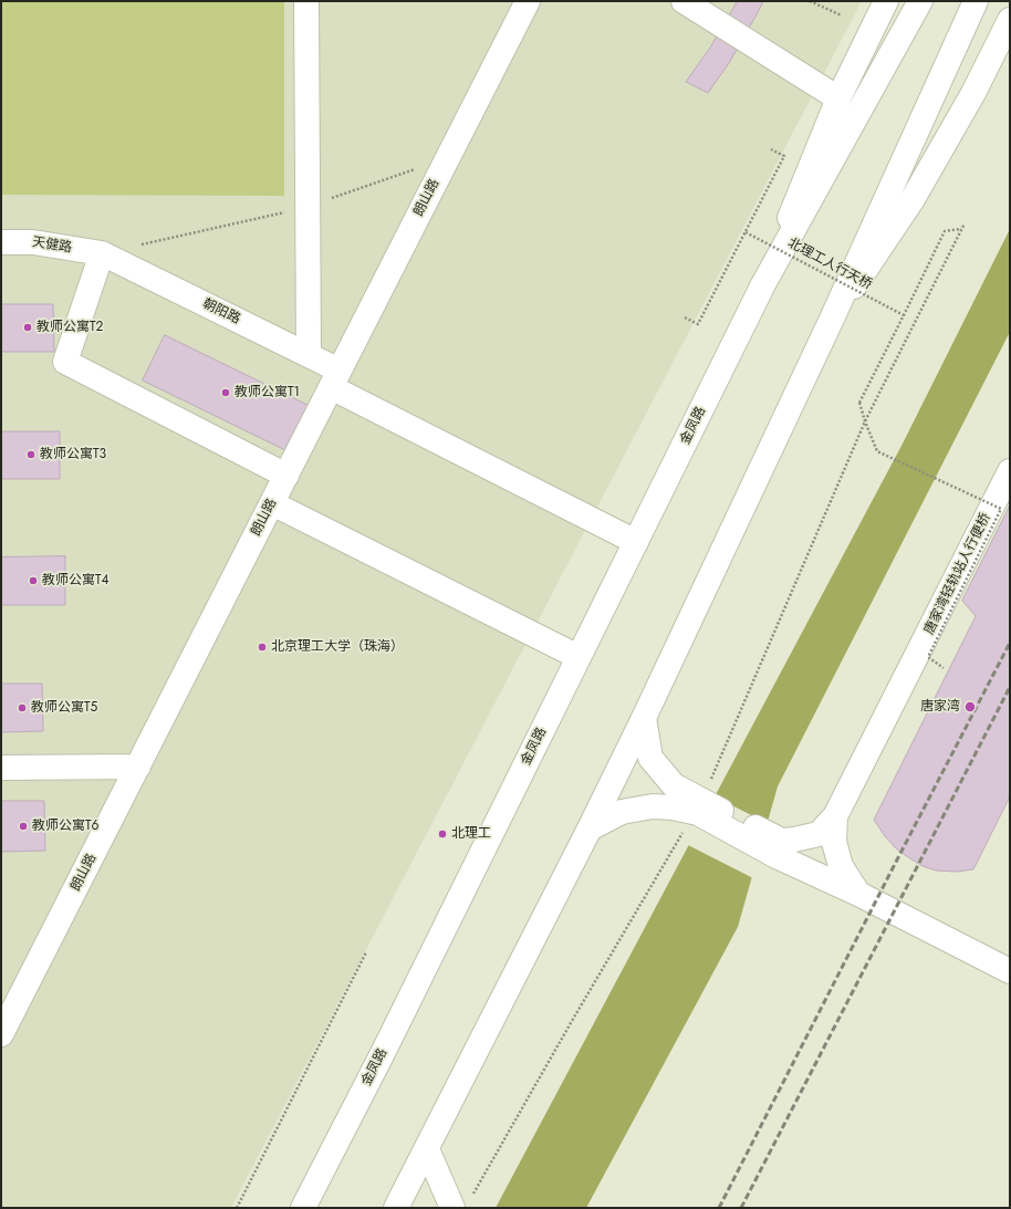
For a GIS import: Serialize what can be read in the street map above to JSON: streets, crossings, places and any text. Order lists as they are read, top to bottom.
{
  "streets": {
    "main road": [
      "朗山路",
      "天健路",
      "朝阳路",
      "金凤路"
    ],
    "path": ["北理工人行天桥", "唐家湾轻轨站人行便桥"]
  },
  "crossings": [
    ["朗山路", "朝阳路"],
    ["天健路", "朝阳路"],
    ["北理工人行天桥", "唐家湾轻轨站人行便桥"],
    ["朝阳路", "金凤路"]
  ],
  "places": [
    "教师公寓T2",
    "教师公寓T1",
    "教师公寓T3",
    "教师公寓T4",
    "北京理工大学（珠海）",
    "唐家湾",
    "教师公寓T5",
    "教师公寓T6",
    "北理工"
  ]
}
